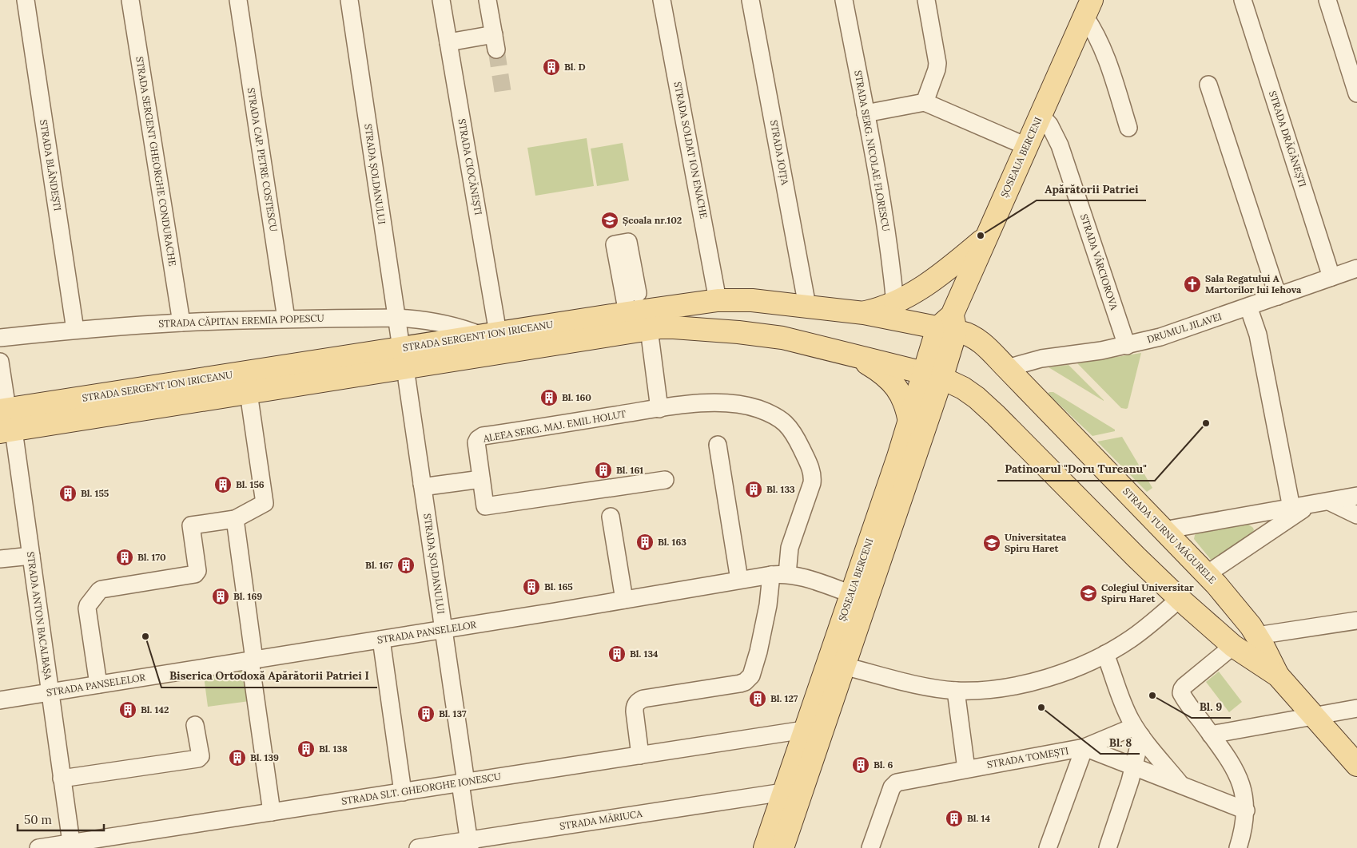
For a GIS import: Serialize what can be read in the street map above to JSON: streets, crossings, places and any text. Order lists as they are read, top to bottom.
{
  "streets": {
    "main road": ["ȘOSEAUA BERCENI", "STRADA SERGENT ION IRICEANU", "STRADA TURNU MĂGURELE"],
    "street": [
      "STRADA DRĂGĂNEȘTI",
      "STRADA SOLDAT ION ENACHE",
      "STRADA SERG. NICOLAE FLORESCU",
      "STRADA JOIȚA",
      "STRADA CAP. PETRE COSTESCU",
      "STRADA SERGENT GHEORGHE CONDURACHE",
      "STRADA BLÂNDEȘTI",
      "STRADA CIOCĂNEȘTI",
      "STRADA ȘOLDANULUI",
      "STRADA VÂRCIOROVA",
      "STRADA CĂPITAN EREMIA POPESCU",
      "DRUMUL JILAVEI",
      "ALEEA SERG. MAJ. EMIL HOLUT",
      "STRADA ANTON BACALBAȘA",
      "STRADA PANSELELOR",
      "STRADA TOMEȘTI",
      "STRADA SLT. GHEORGHE IONESCU",
      "STRADA MĂRIUCA"
    ]
  },
  "crossings": [
    ["STRADA DRĂGĂNEȘTI", "DRUMUL JILAVEI"],
    ["STRADA SOLDAT ION ENACHE", "STRADA SERGENT ION IRICEANU"],
    ["STRADA JOIȚA", "STRADA SERGENT ION IRICEANU"],
    ["ȘOSEAUA BERCENI", "STRADA VÂRCIOROVA"],
    ["ȘOSEAUA BERCENI", "STRADA SERGENT ION IRICEANU"],
    ["ȘOSEAUA BERCENI", "STRADA TURNU MĂGURELE"],
    ["ȘOSEAUA BERCENI", "STRADA PANSELELOR"],
    ["ȘOSEAUA BERCENI", "STRADA SLT. GHEORGHE IONESCU"],
    ["ȘOSEAUA BERCENI", "STRADA MĂRIUCA"],
    ["STRADA CAP. PETRE COSTESCU", "STRADA CĂPITAN EREMIA POPESCU"],
    ["STRADA SERGENT GHEORGHE CONDURACHE", "STRADA CĂPITAN EREMIA POPESCU"],
    ["STRADA BLÂNDEȘTI", "STRADA CĂPITAN EREMIA POPESCU"],
    ["STRADA CIOCĂNEȘTI", "STRADA CĂPITAN EREMIA POPESCU"],
    ["STRADA CIOCĂNEȘTI", "STRADA SERGENT ION IRICEANU"],
    ["STRADA ȘOLDANULUI", "STRADA CĂPITAN EREMIA POPESCU"],
    ["STRADA ȘOLDANULUI", "STRADA SERGENT ION IRICEANU"],
    ["STRADA ȘOLDANULUI", "STRADA PANSELELOR"],
    ["STRADA ȘOLDANULUI", "STRADA SLT. GHEORGHE IONESCU"],
    ["STRADA ȘOLDANULUI", "STRADA MĂRIUCA"],
    ["STRADA VÂRCIOROVA", "DRUMUL JILAVEI"],
    ["STRADA CĂPITAN EREMIA POPESCU", "STRADA SERGENT ION IRICEANU"],
    ["DRUMUL JILAVEI", "STRADA TURNU MĂGURELE"],
    ["STRADA SERGENT ION IRICEANU", "STRADA TURNU MĂGURELE"],
    ["STRADA SERGENT ION IRICEANU", "STRADA ANTON BACALBAȘA"],
    ["STRADA ANTON BACALBAȘA", "STRADA PANSELELOR"],
    ["STRADA ANTON BACALBAȘA", "STRADA SLT. GHEORGHE IONESCU"]
  ],
  "places": {
    "building": [
      "Bl. D",
      "Bl. 160",
      "Bl. 161",
      "Bl. 156",
      "Bl. 133",
      "Bl. 155",
      "Bl. 163",
      "Bl. 170",
      "Bl. 167",
      "Bl. 165",
      "Bl. 169",
      "Bl. 134",
      "Bl. 127",
      "Bl. 142",
      "Bl. 137",
      "Bl. 138",
      "Bl. 139",
      "Bl. 6",
      "Bl. 14"
    ],
    "school or university": ["Școala nr.102", "Universitatea Spiru Haret", "Colegiul Universitar Spiru Haret"],
    "other": [
      "Apărătorii Patriei",
      "Patinoarul \"Doru Tureanu\"",
      "Biserica Ortodoxă Apărătorii Patriei I",
      "Bl. 9",
      "Bl. 8"
    ],
    "church": ["Sala Regatului A Martorilor lui Iehova"]
  },
  "scale_bar": "50 m"
}
